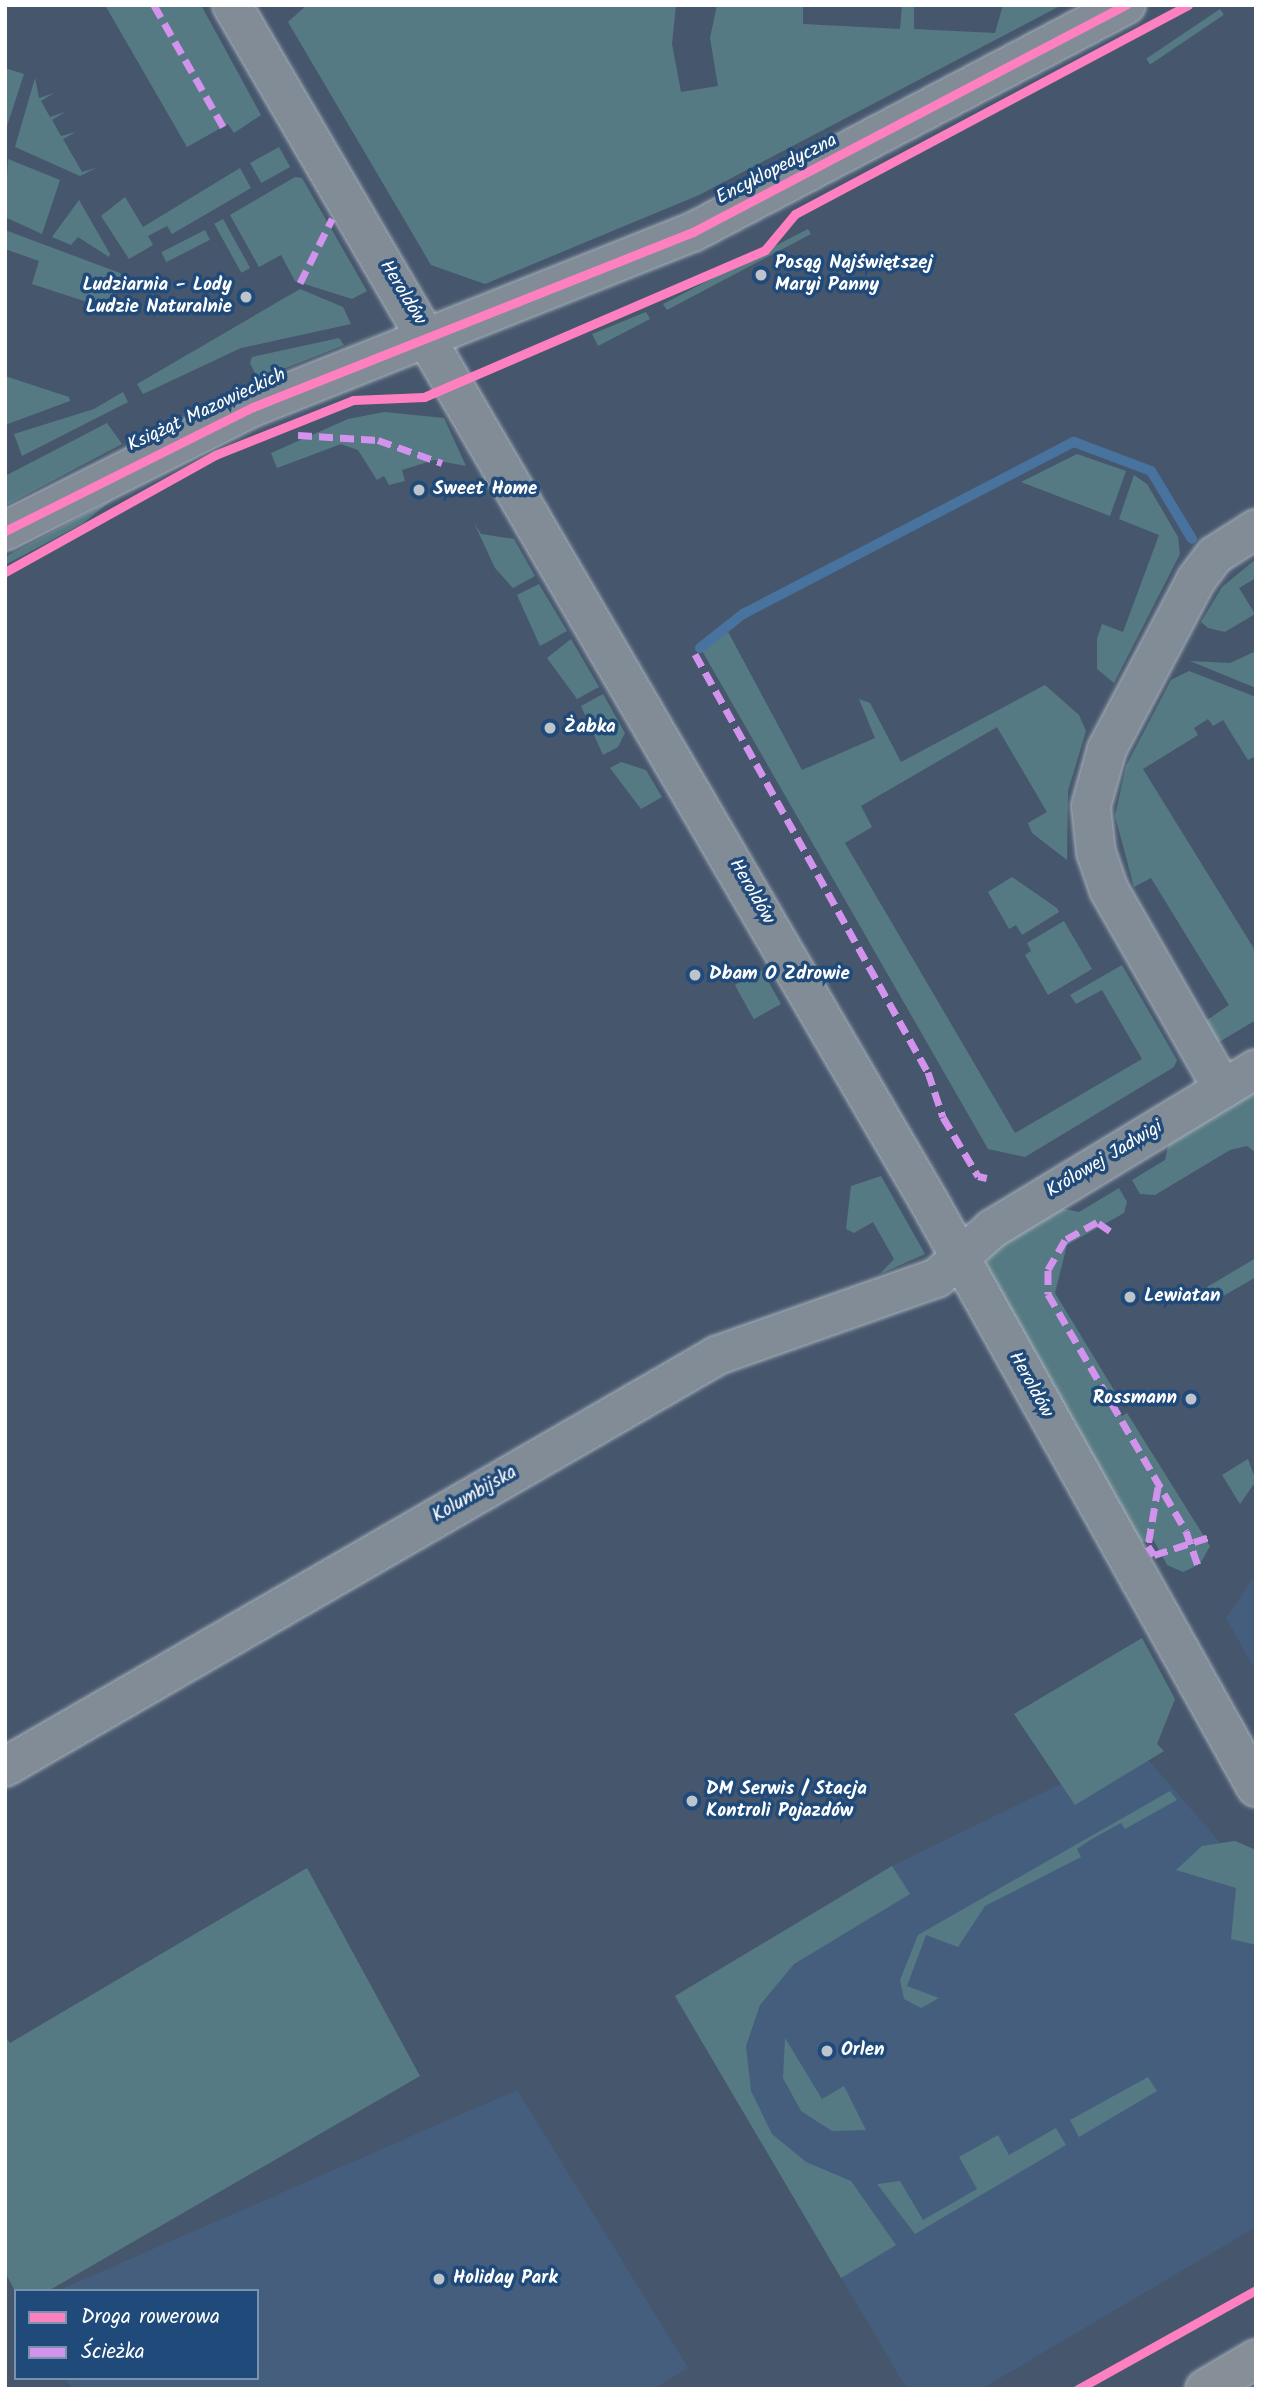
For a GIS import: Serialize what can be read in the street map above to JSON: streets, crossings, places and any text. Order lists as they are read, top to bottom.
{
  "streets": {
    "street": [
      "Encyklopedyczna",
      "Heroldów",
      "Książąt Mazowieckich",
      "Królowej Jadwigi",
      "Kolumbijska"
    ]
  },
  "crossings": [
    ["Encyklopedyczna", "Heroldów"],
    ["Encyklopedyczna", "Książąt Mazowieckich"],
    ["Heroldów", "Książąt Mazowieckich"],
    ["Heroldów", "Królowej Jadwigi"],
    ["Heroldów", "Kolumbijska"],
    ["Królowej Jadwigi", "Kolumbijska"]
  ],
  "places": [
    "Posąg Najświętszej Maryi Panny",
    "Ludziarnia - Lody Ludzie Naturalnie",
    "Sweet Home",
    "Żabka",
    "Dbam O Zdrowie",
    "Lewiatan",
    "Rossmann",
    "DM Serwis / Stacja Kontroli Pojazdów",
    "Orlen",
    "Holiday Park"
  ],
  "legend": ["Droga rowerowa", "Ścieżka"]
}
